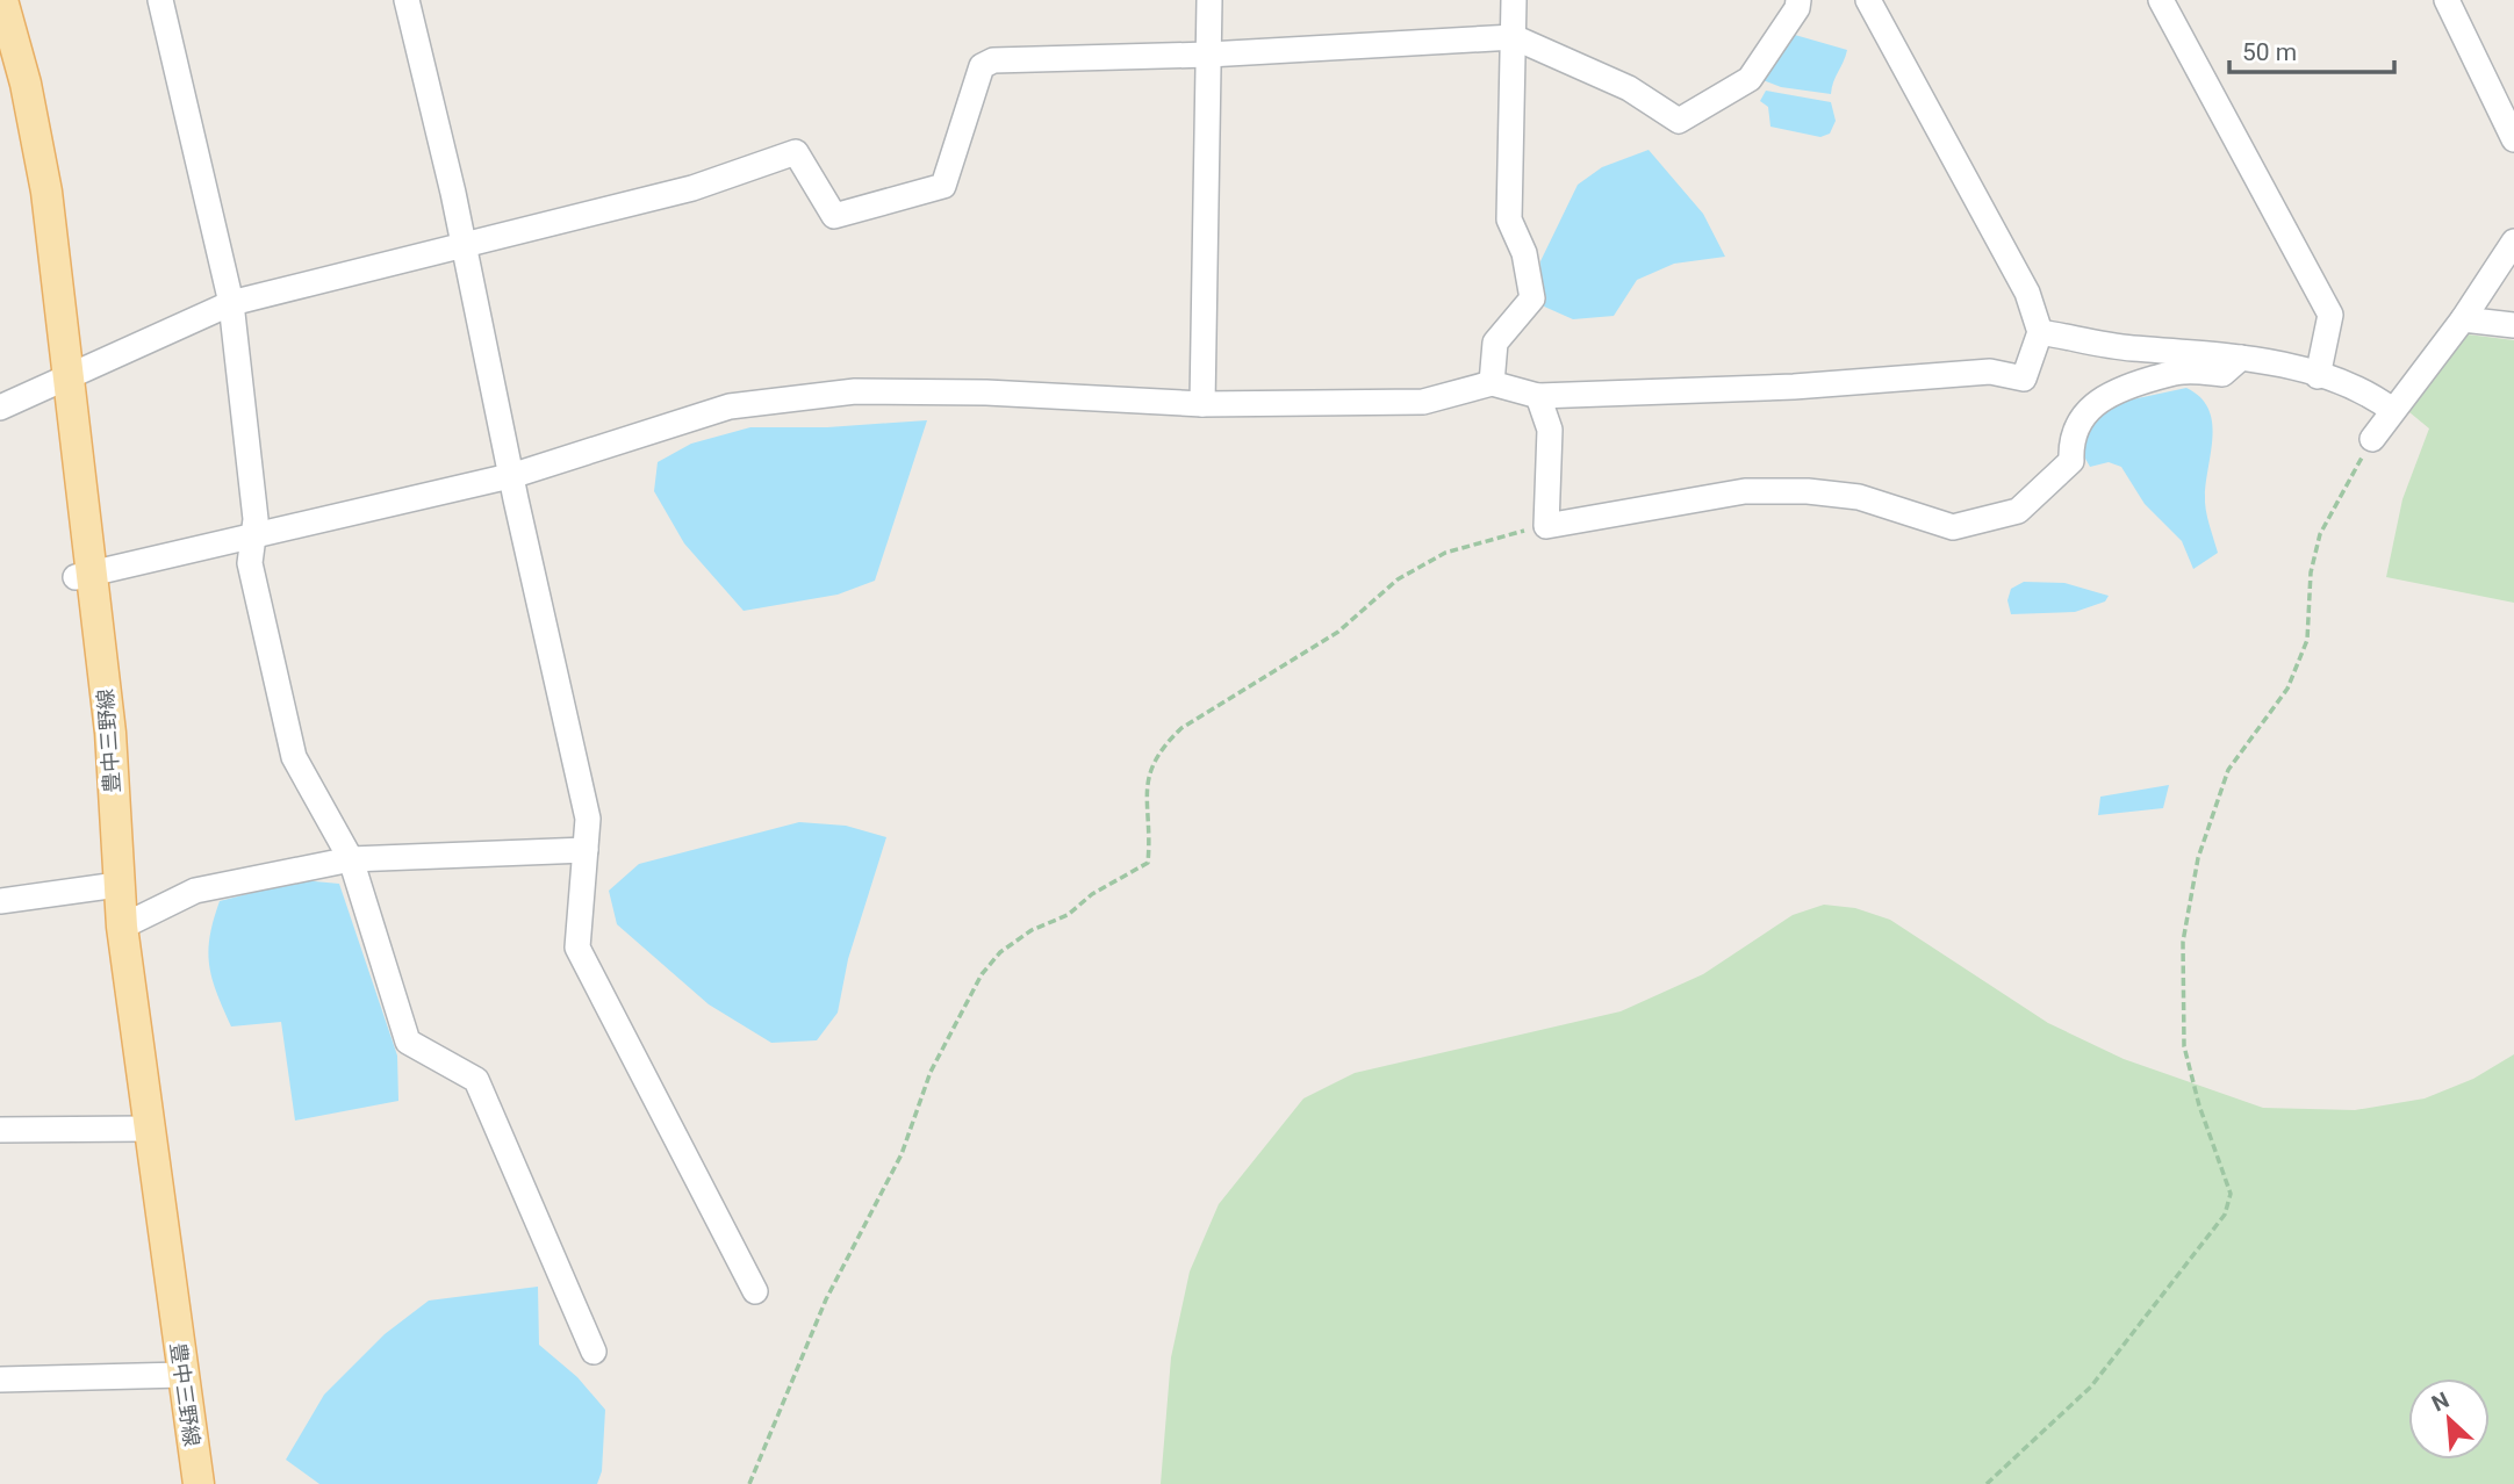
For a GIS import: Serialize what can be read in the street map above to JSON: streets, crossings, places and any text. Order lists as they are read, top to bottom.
{
  "streets": {
    "main road": ["豊中三野線"]
  },
  "scale_bar": "50 m",
  "north": "top left"
}
